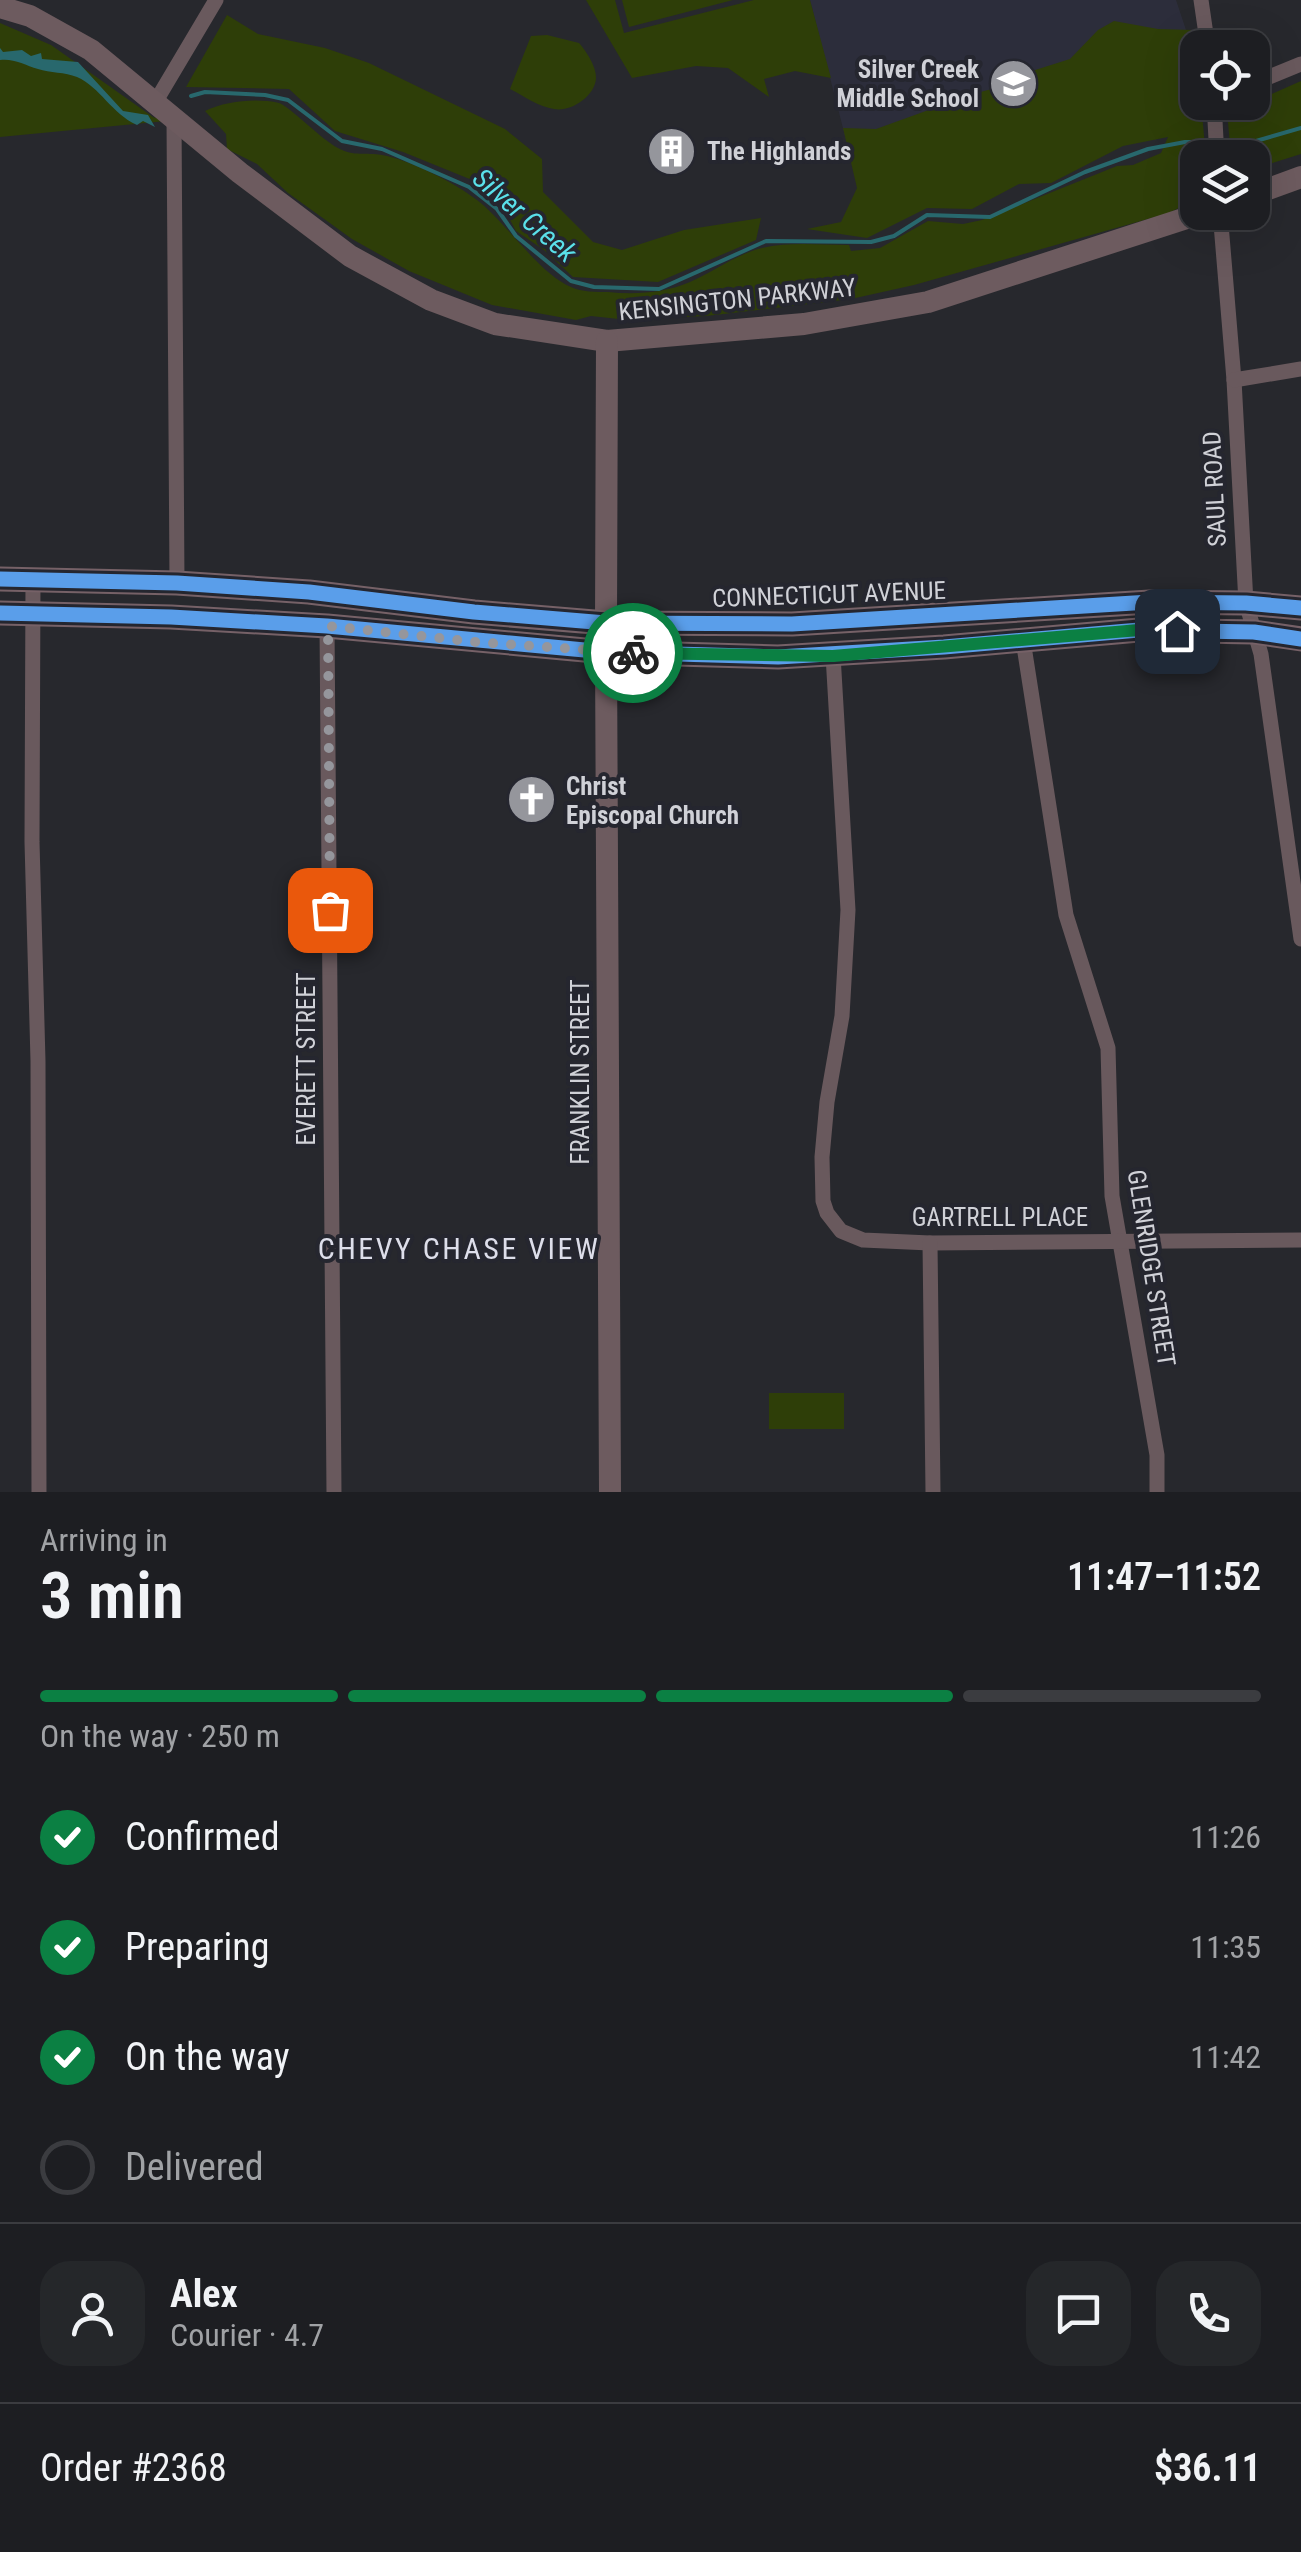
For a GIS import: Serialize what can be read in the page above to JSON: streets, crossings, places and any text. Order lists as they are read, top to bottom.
{
  "streets": {
    "main road": ["CONNECTICUT AVENUE"],
    "street": [
      "KENSINGTON PARKWAY",
      "SAUL ROAD",
      "EVERETT STREET",
      "FRANKLIN STREET",
      "GARTRELL PLACE",
      "GLENRIDGE STREET"
    ]
  },
  "crossings": [
    ["SAUL ROAD", "CONNECTICUT AVENUE"],
    ["GARTRELL PLACE", "GLENRIDGE STREET"]
  ],
  "districts": ["CHEVY CHASE VIEW"],
  "water": ["Silver Creek"],
  "places": {
    "school or university": ["Silver Creek Middle School"],
    "building": ["The Highlands"],
    "church": ["Christ Episcopal Church"]
  },
  "page": {
    "heading": ["3 min", "Arriving in", "11:47–11:52"],
    "panel": [
      "Alex",
      "Courier · 4.7",
      "Order #2368",
      "$36.11"
    ],
    "bar": "On the way · 250 m",
    "list": [
      ["Confirmed", "11:26"],
      ["Preparing", "11:35"],
      ["On the way", "11:42"],
      "Delivered"
    ]
  }
}
